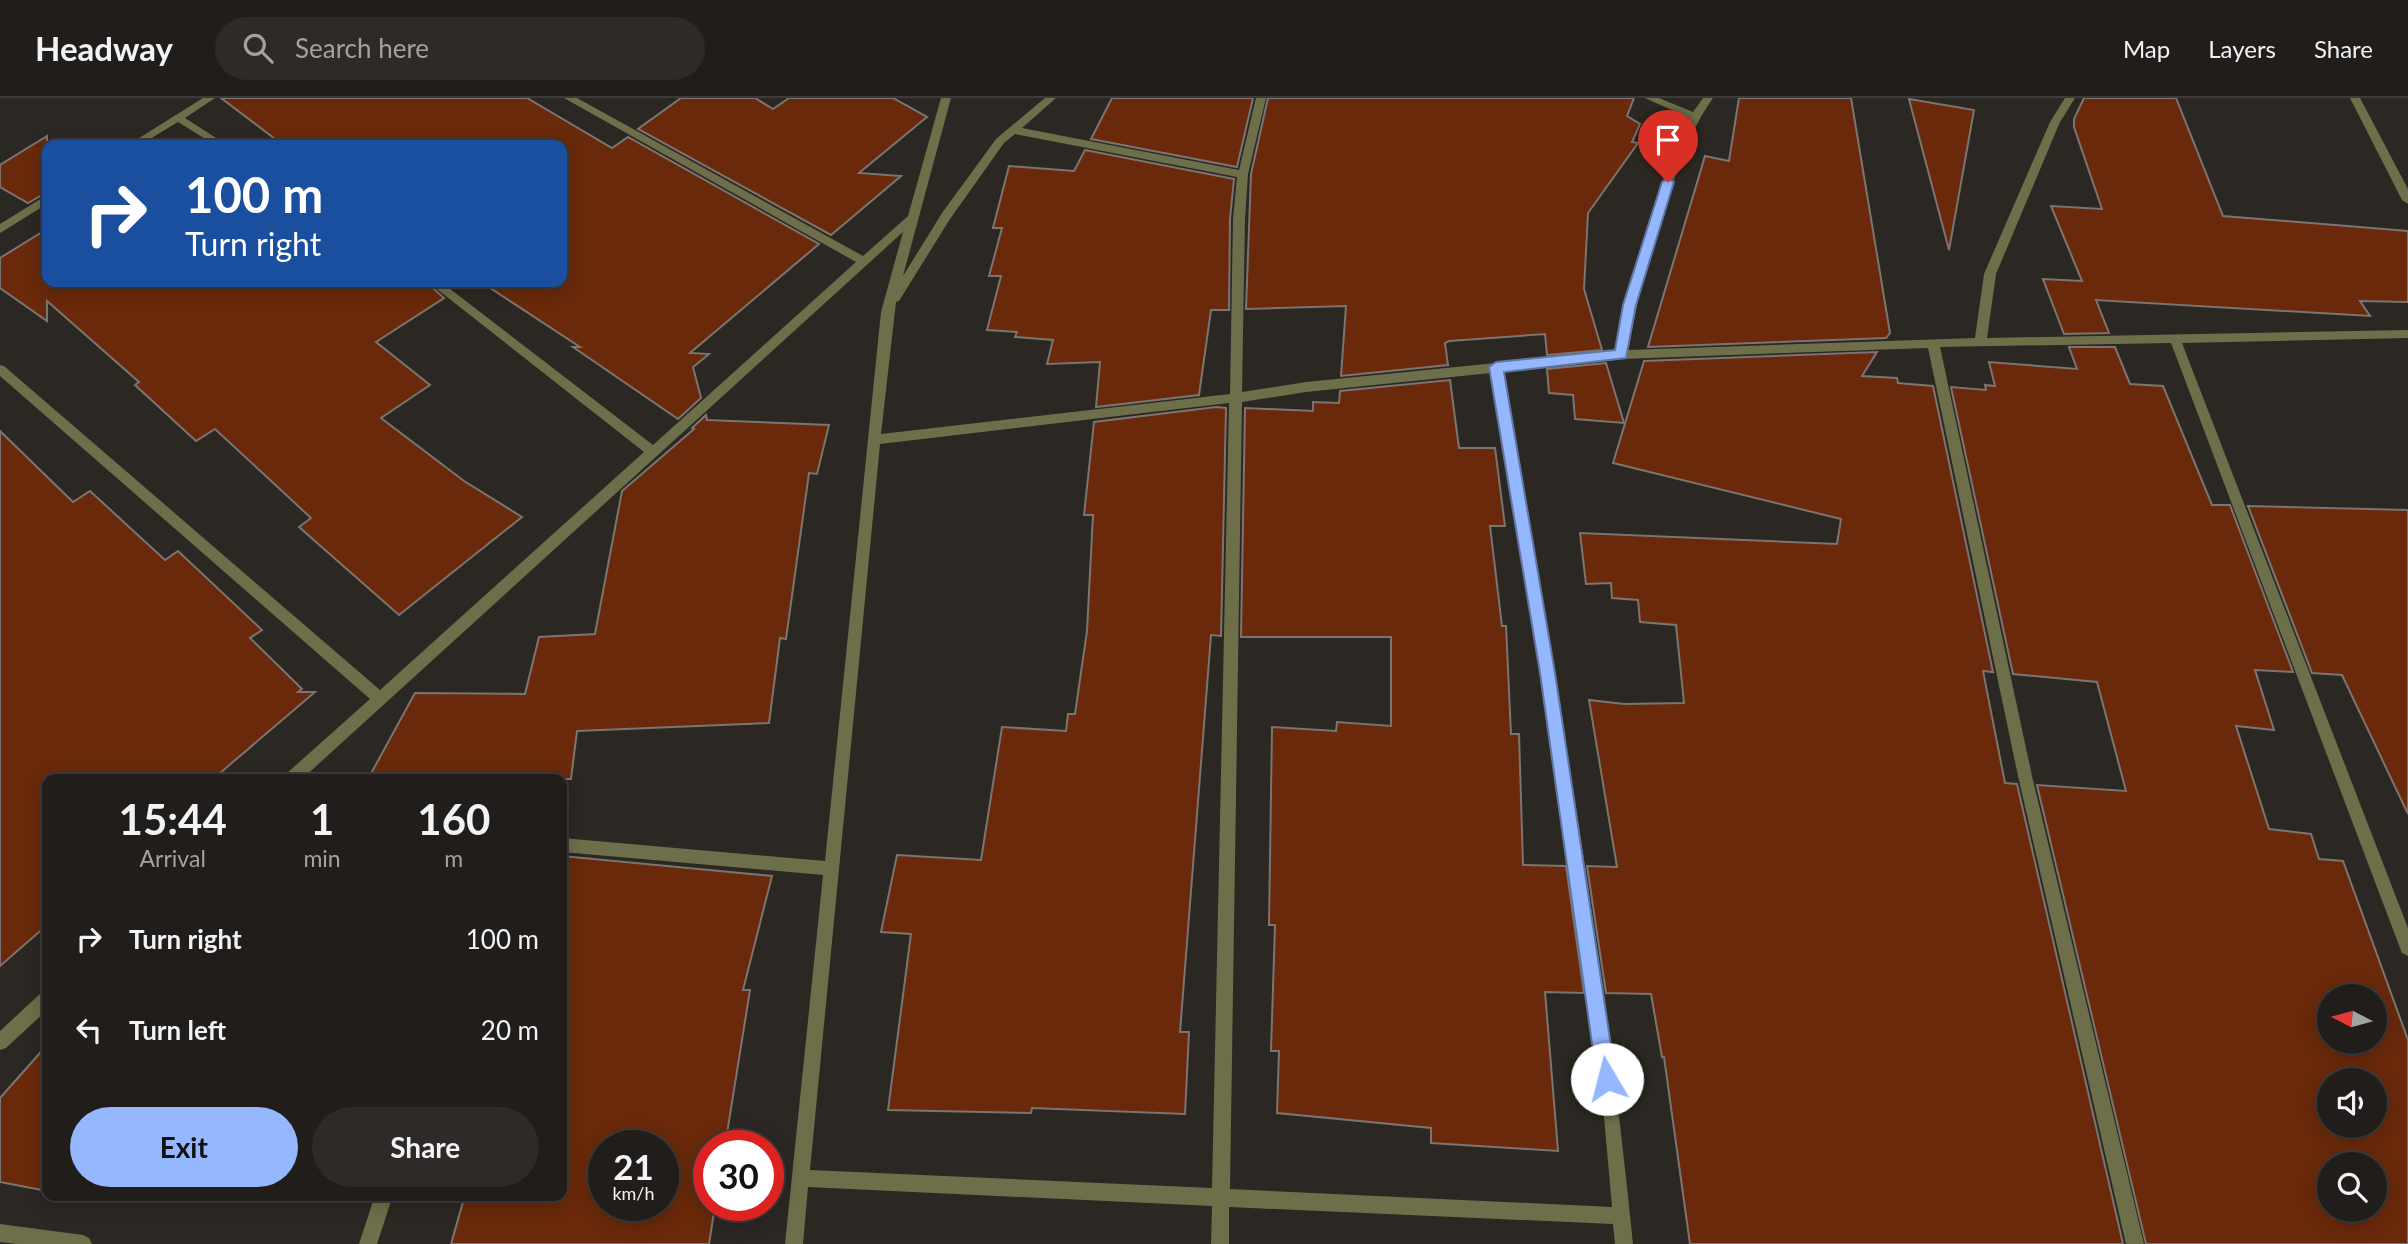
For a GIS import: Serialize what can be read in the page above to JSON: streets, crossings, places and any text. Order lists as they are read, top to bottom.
{
  "north": "left",
  "page": {
    "header": "Headway",
    "search": "Search here",
    "nav": ["Map", "Layers", "Share"],
    "turn": ["100 m", "Turn right"],
    "eta": [
      "15:44",
      "Arrival",
      "1",
      "min",
      "160",
      "m"
    ],
    "list": [
      {
        "name": "Turn right",
        "value": "100 m"
      },
      {
        "name": "Turn left",
        "value": "20 m"
      }
    ],
    "buttons": ["Exit", "Share"],
    "speed": "21 km/h",
    "limit": "30"
  }
}
